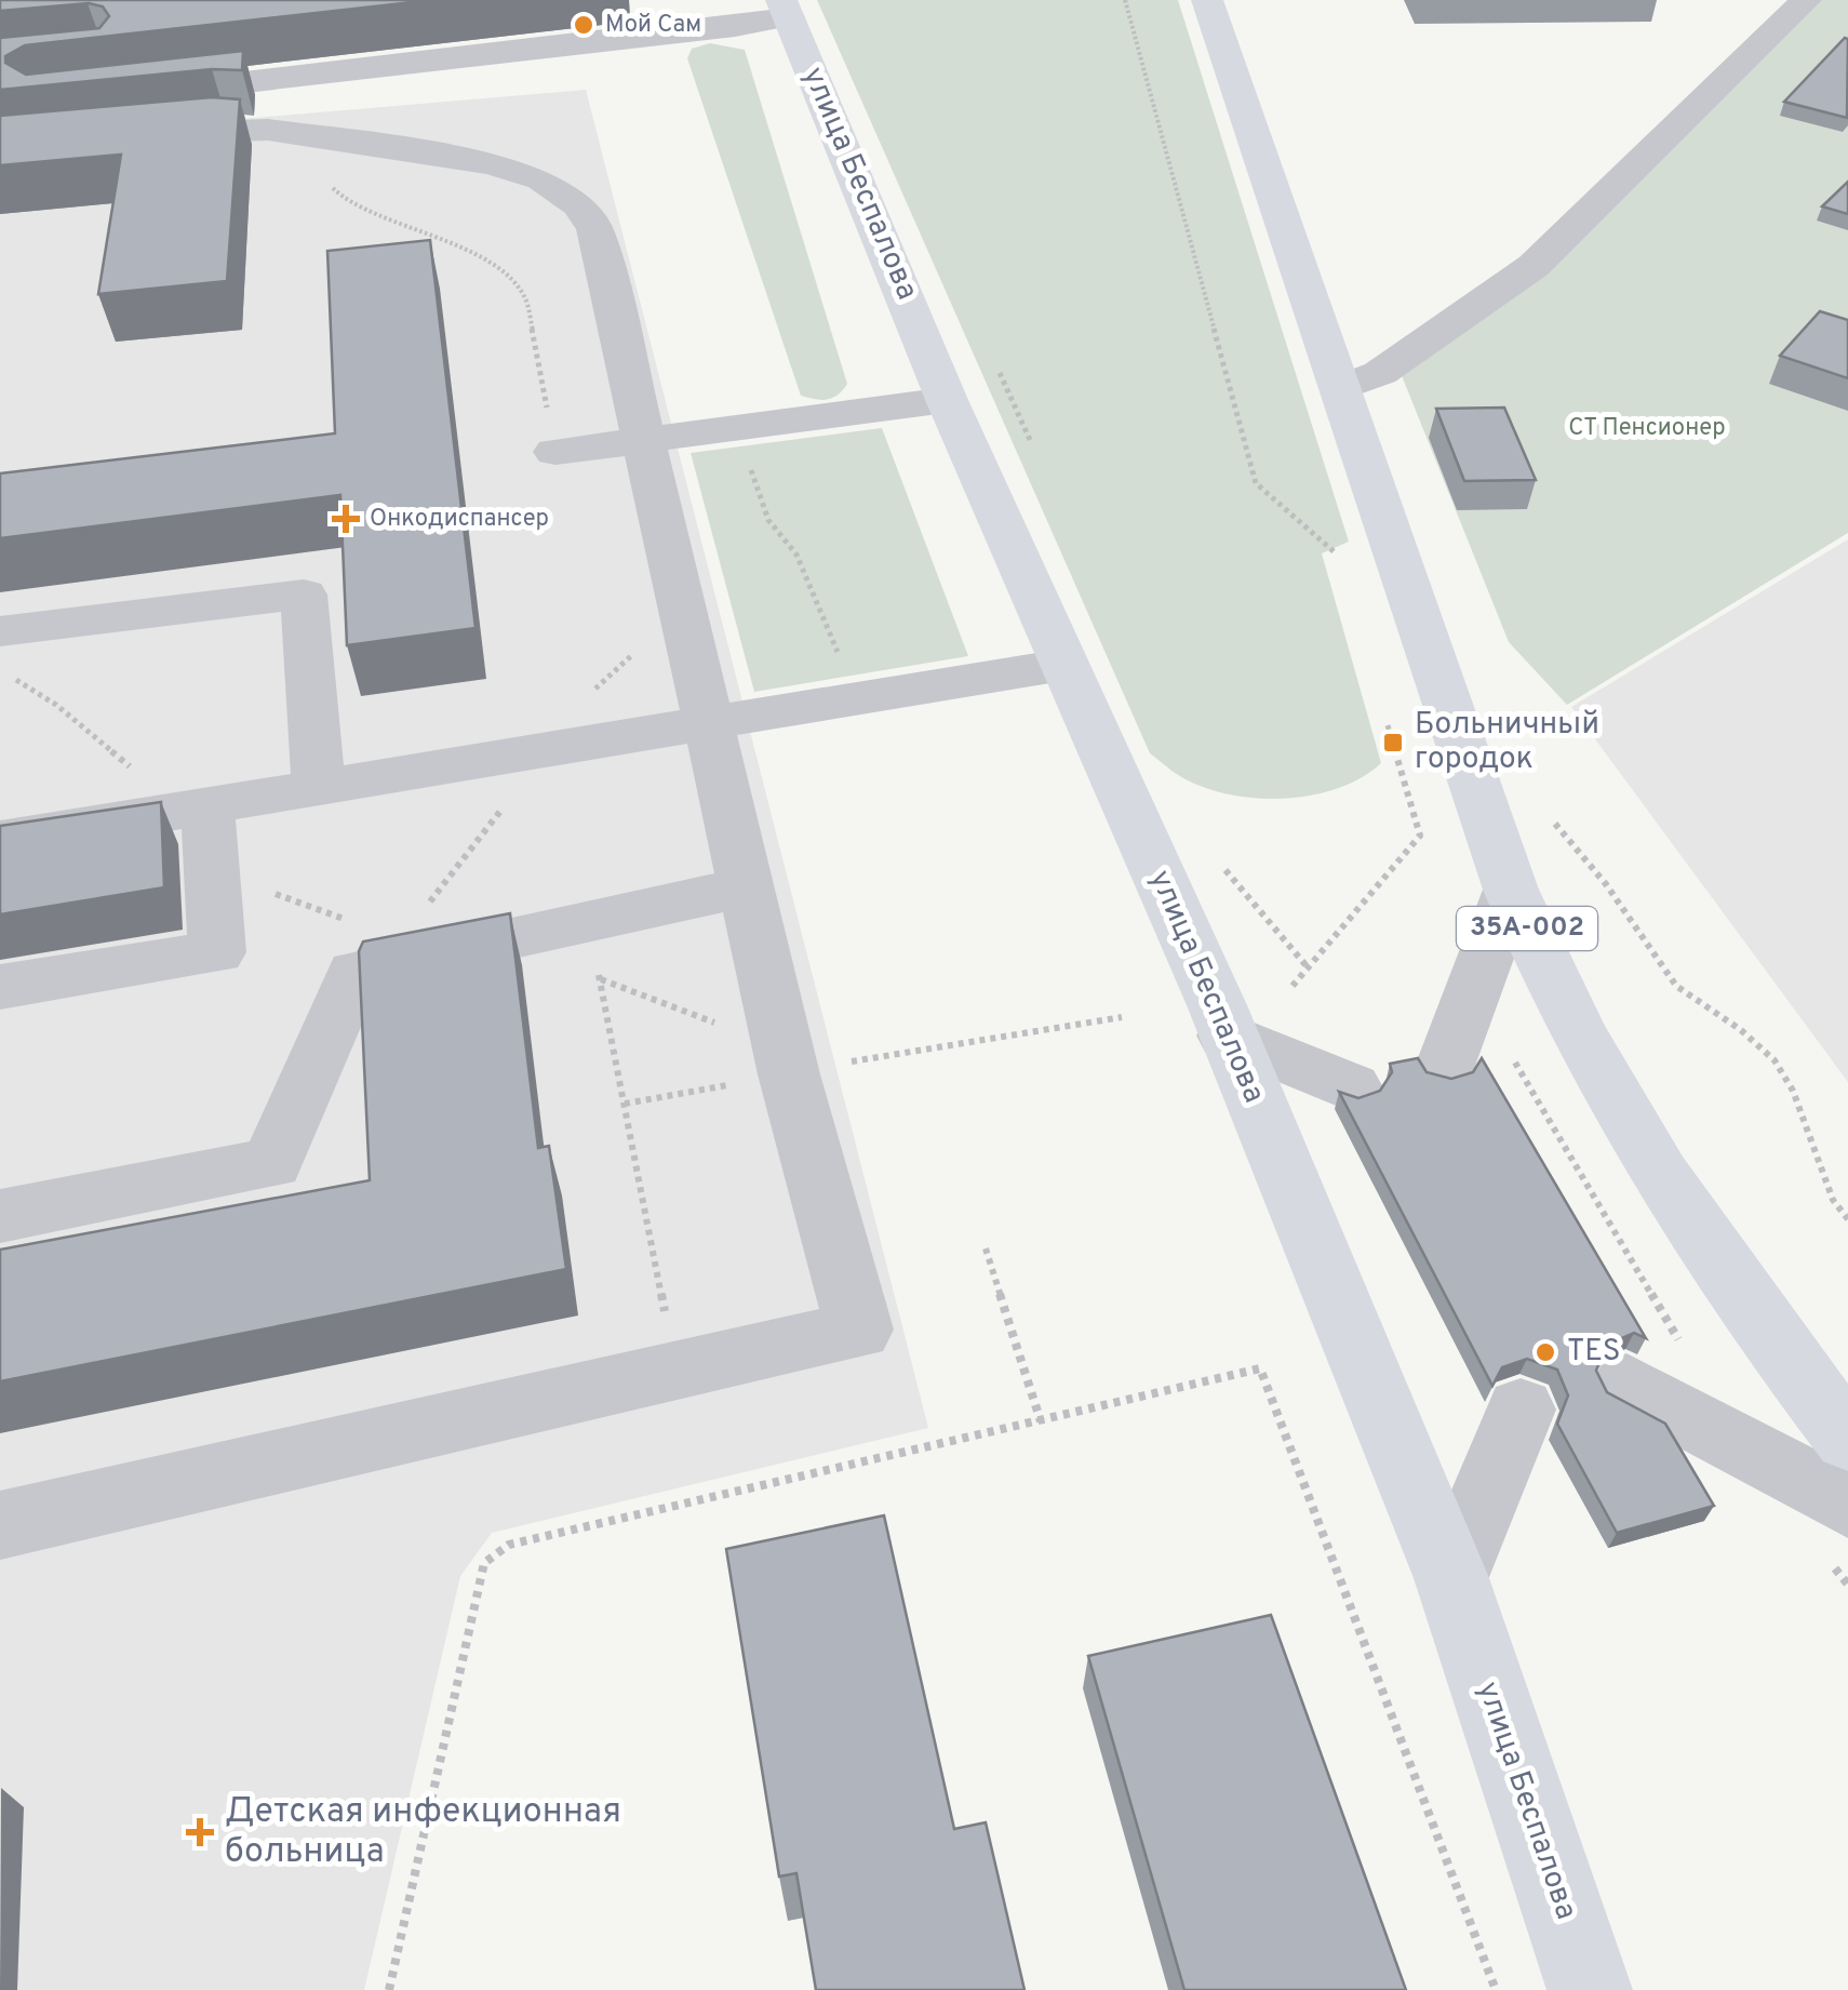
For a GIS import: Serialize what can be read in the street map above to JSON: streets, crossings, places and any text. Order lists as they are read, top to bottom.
{
  "streets": {
    "main road": ["улица Беспалова", "35А-002"]
  },
  "parks": ["СТ Пенсионер"],
  "places": {
    "other": ["Мой Сам", "TES"],
    "health": ["Онкодиспансер", "Детская инфекционная больница"],
    "transit": ["Больничный городок"]
  }
}
